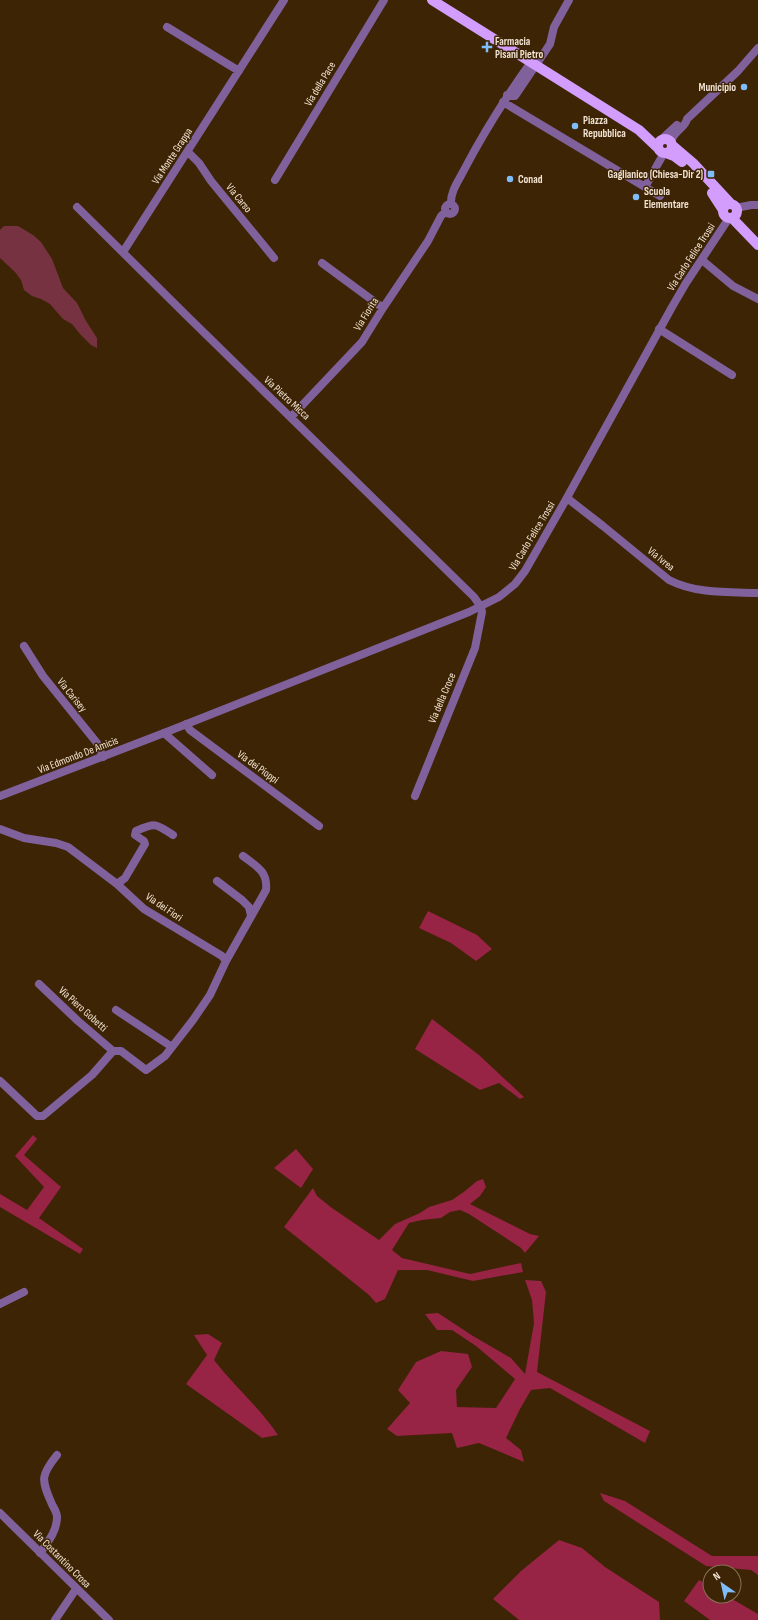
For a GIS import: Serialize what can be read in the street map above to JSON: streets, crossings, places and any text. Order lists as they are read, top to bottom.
{
  "streets": {
    "street": [
      "Via della Pace",
      "Via Monte Grappa",
      "Via Carso",
      "Via Carlo Felice Trossi",
      "Via Fiorita",
      "Via Pietro Micca",
      "Via Ivrea",
      "Via Carisey",
      "Via della Croce",
      "Via Edmondo De Amicis",
      "Via dei Pioppi",
      "Via dei Fiori",
      "Via Piero Gobetti",
      "Via Costantino Crosa"
    ]
  },
  "crossings": [
    ["Via Monte Grappa", "Via Carso"],
    ["Via Monte Grappa", "Via Pietro Micca"],
    ["Via Carlo Felice Trossi", "Via Pietro Micca"],
    ["Via Carlo Felice Trossi", "Via Ivrea"],
    ["Via Carlo Felice Trossi", "Via della Croce"],
    ["Via Carlo Felice Trossi", "Via Edmondo De Amicis"],
    ["Via Fiorita", "Via Pietro Micca"],
    ["Via Pietro Micca", "Via della Croce"],
    ["Via Carisey", "Via Edmondo De Amicis"],
    ["Via Edmondo De Amicis", "Via dei Pioppi"]
  ],
  "places": {
    "health": ["Farmacia Pisani Pietro"],
    "other": [
      "Municipio",
      "Piazza Repubblica",
      "Conad",
      "Scuola Elementare"
    ],
    "transit": ["Gaglianico (Chiesa-Dir 2)"]
  },
  "north": "top left"
}
